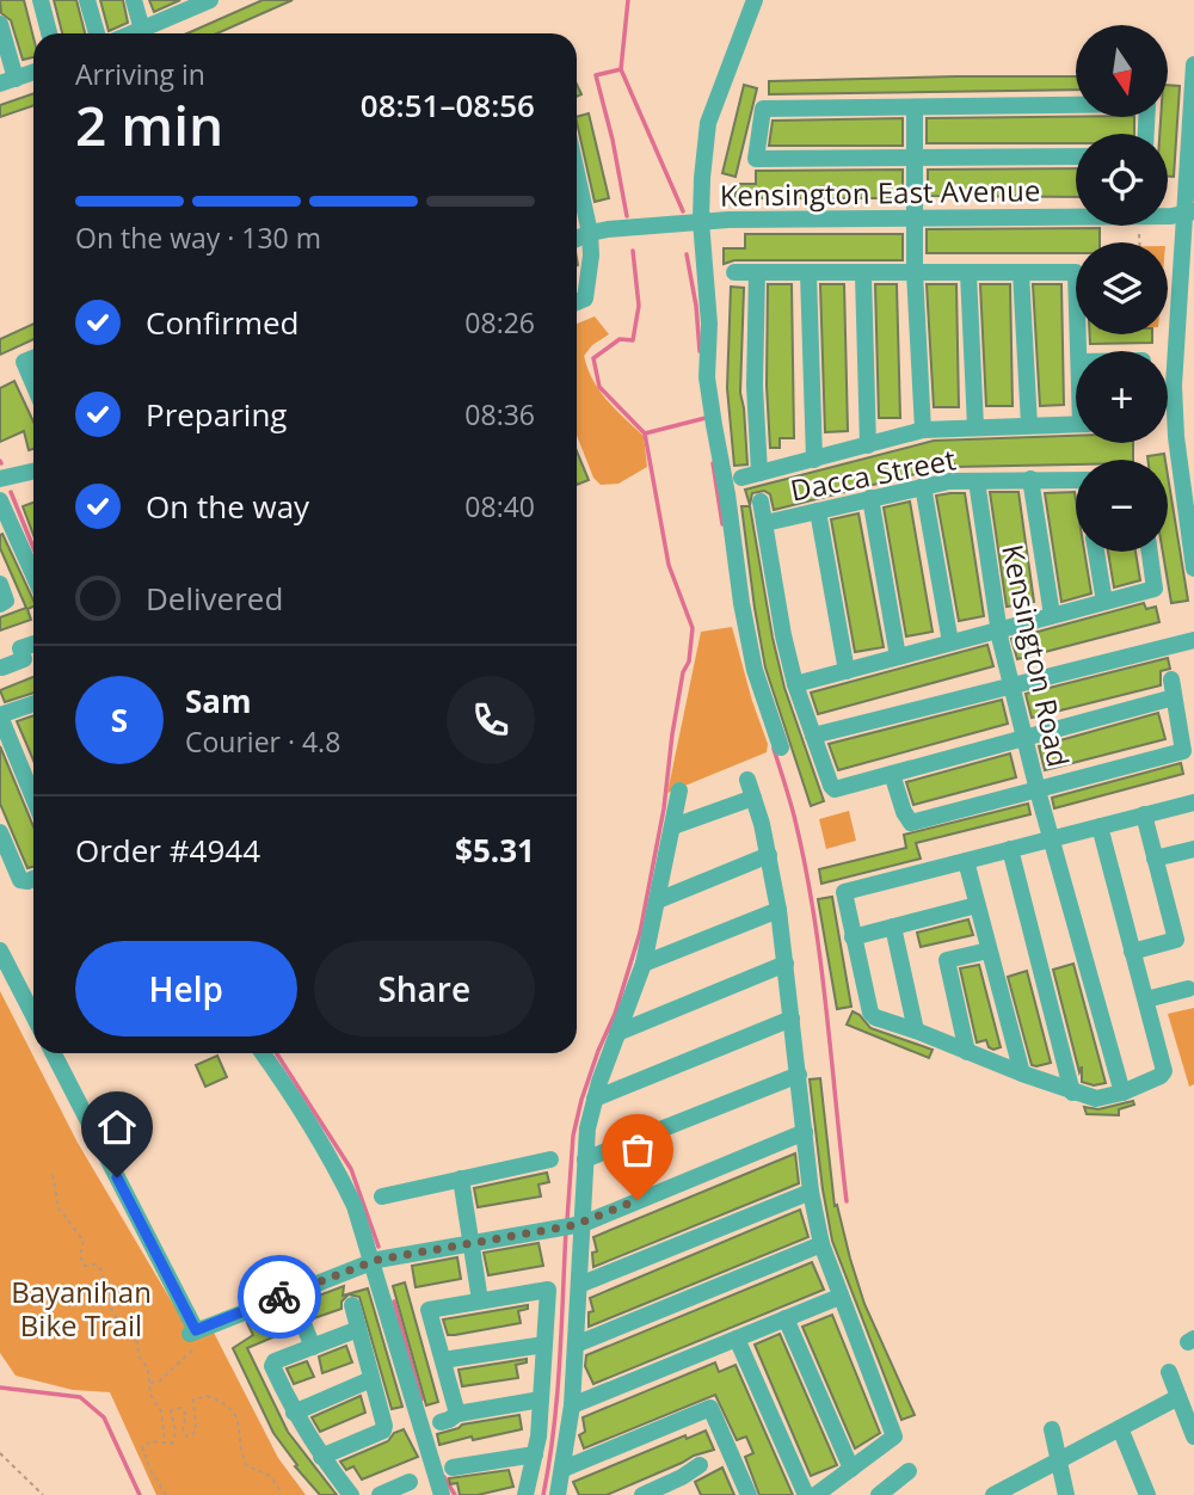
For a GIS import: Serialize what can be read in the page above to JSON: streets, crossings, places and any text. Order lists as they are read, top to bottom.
{
  "streets": {
    "street": ["Kensington East Avenue", "Dacca Street", "Kensington Road"]
  },
  "crossings": [
    ["Dacca Street", "Kensington Road"]
  ],
  "parks": ["Bayanihan Bike Trail"],
  "north": "bottom",
  "page": {
    "map_buttons": ["+", "−"],
    "heading": ["2 min", "Arriving in", "08:51–08:56"],
    "panel": [
      "Sam",
      "Courier · 4.8",
      "Order #4944",
      "$5.31"
    ],
    "bar": "On the way · 130 m",
    "list": [
      ["Confirmed", "08:26"],
      ["Preparing", "08:36"],
      ["On the way", "08:40"],
      "Delivered"
    ],
    "round": "S",
    "buttons": ["Help", "Share"]
  }
}
